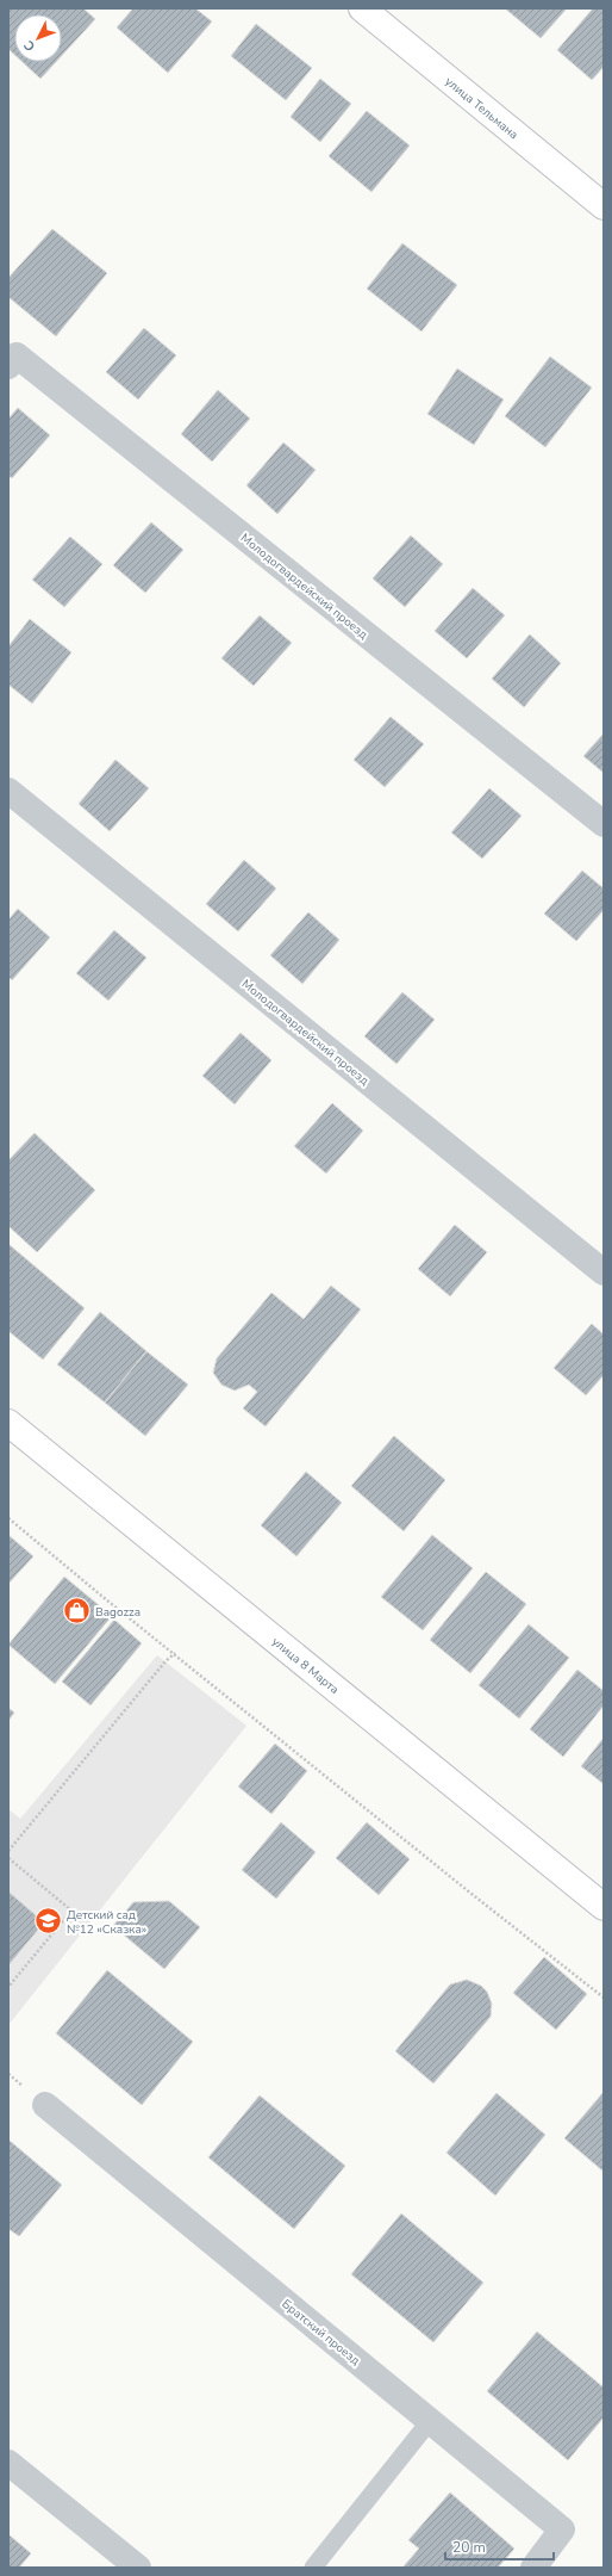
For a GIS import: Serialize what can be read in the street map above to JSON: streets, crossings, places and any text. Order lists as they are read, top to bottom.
{
  "streets": {
    "street": [
      "улица Тельмана",
      "Молодогвардейский проезд",
      "улица 8 Марта",
      "Братский проезд"
    ]
  },
  "places": {
    "shop": ["Bagozza"],
    "school or university": ["Детский сад №12 «Сказка»"]
  },
  "scale_bar": "20 m",
  "north": "bottom left"
}
